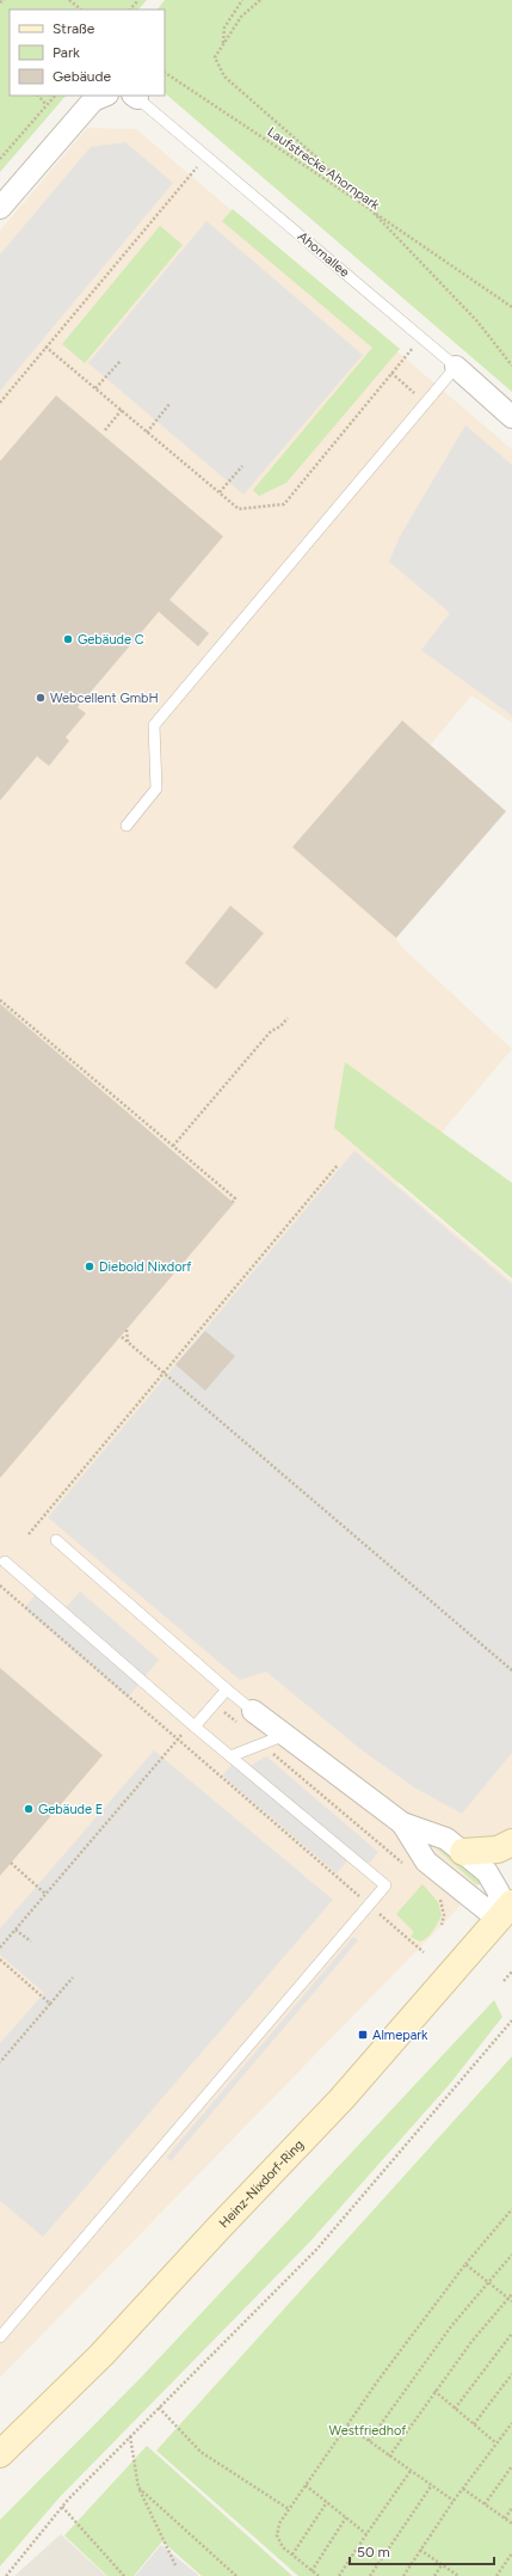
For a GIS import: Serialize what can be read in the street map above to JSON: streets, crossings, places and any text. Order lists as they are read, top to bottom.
{
  "streets": {
    "main road": ["Heinz-Nixdorf-Ring"],
    "street": ["Ahornallee"],
    "path": ["Laufstrecke Ahornpark"]
  },
  "parks": ["Westfriedhof"],
  "places": {
    "other": [
      "Gebäude C",
      "Webcellent GmbH",
      "Diebold Nixdorf",
      "Gebäude E"
    ],
    "transit": ["Almepark"]
  },
  "legend": ["Straße", "Park", "Gebäude"],
  "scale_bar": "50 m"
}
